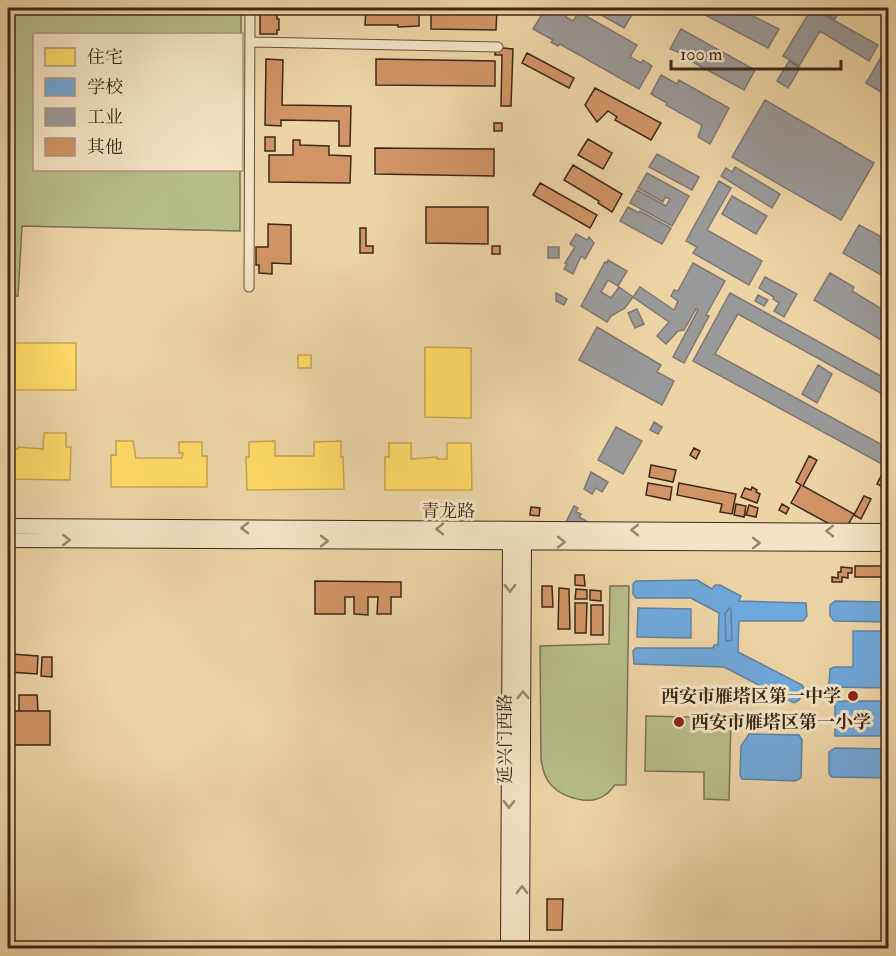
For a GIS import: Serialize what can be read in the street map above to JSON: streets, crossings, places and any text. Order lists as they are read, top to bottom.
{
  "streets": {
    "street": ["青龙路", "延兴门西路"]
  },
  "crossings": [
    ["青龙路", "延兴门西路"]
  ],
  "places": ["西安市雁塔区第一中学", "西安市雁塔区第一小学"],
  "legend": [
    "住宅",
    "学校",
    "工业",
    "其他"
  ],
  "scale_bar": "100 m"
}
